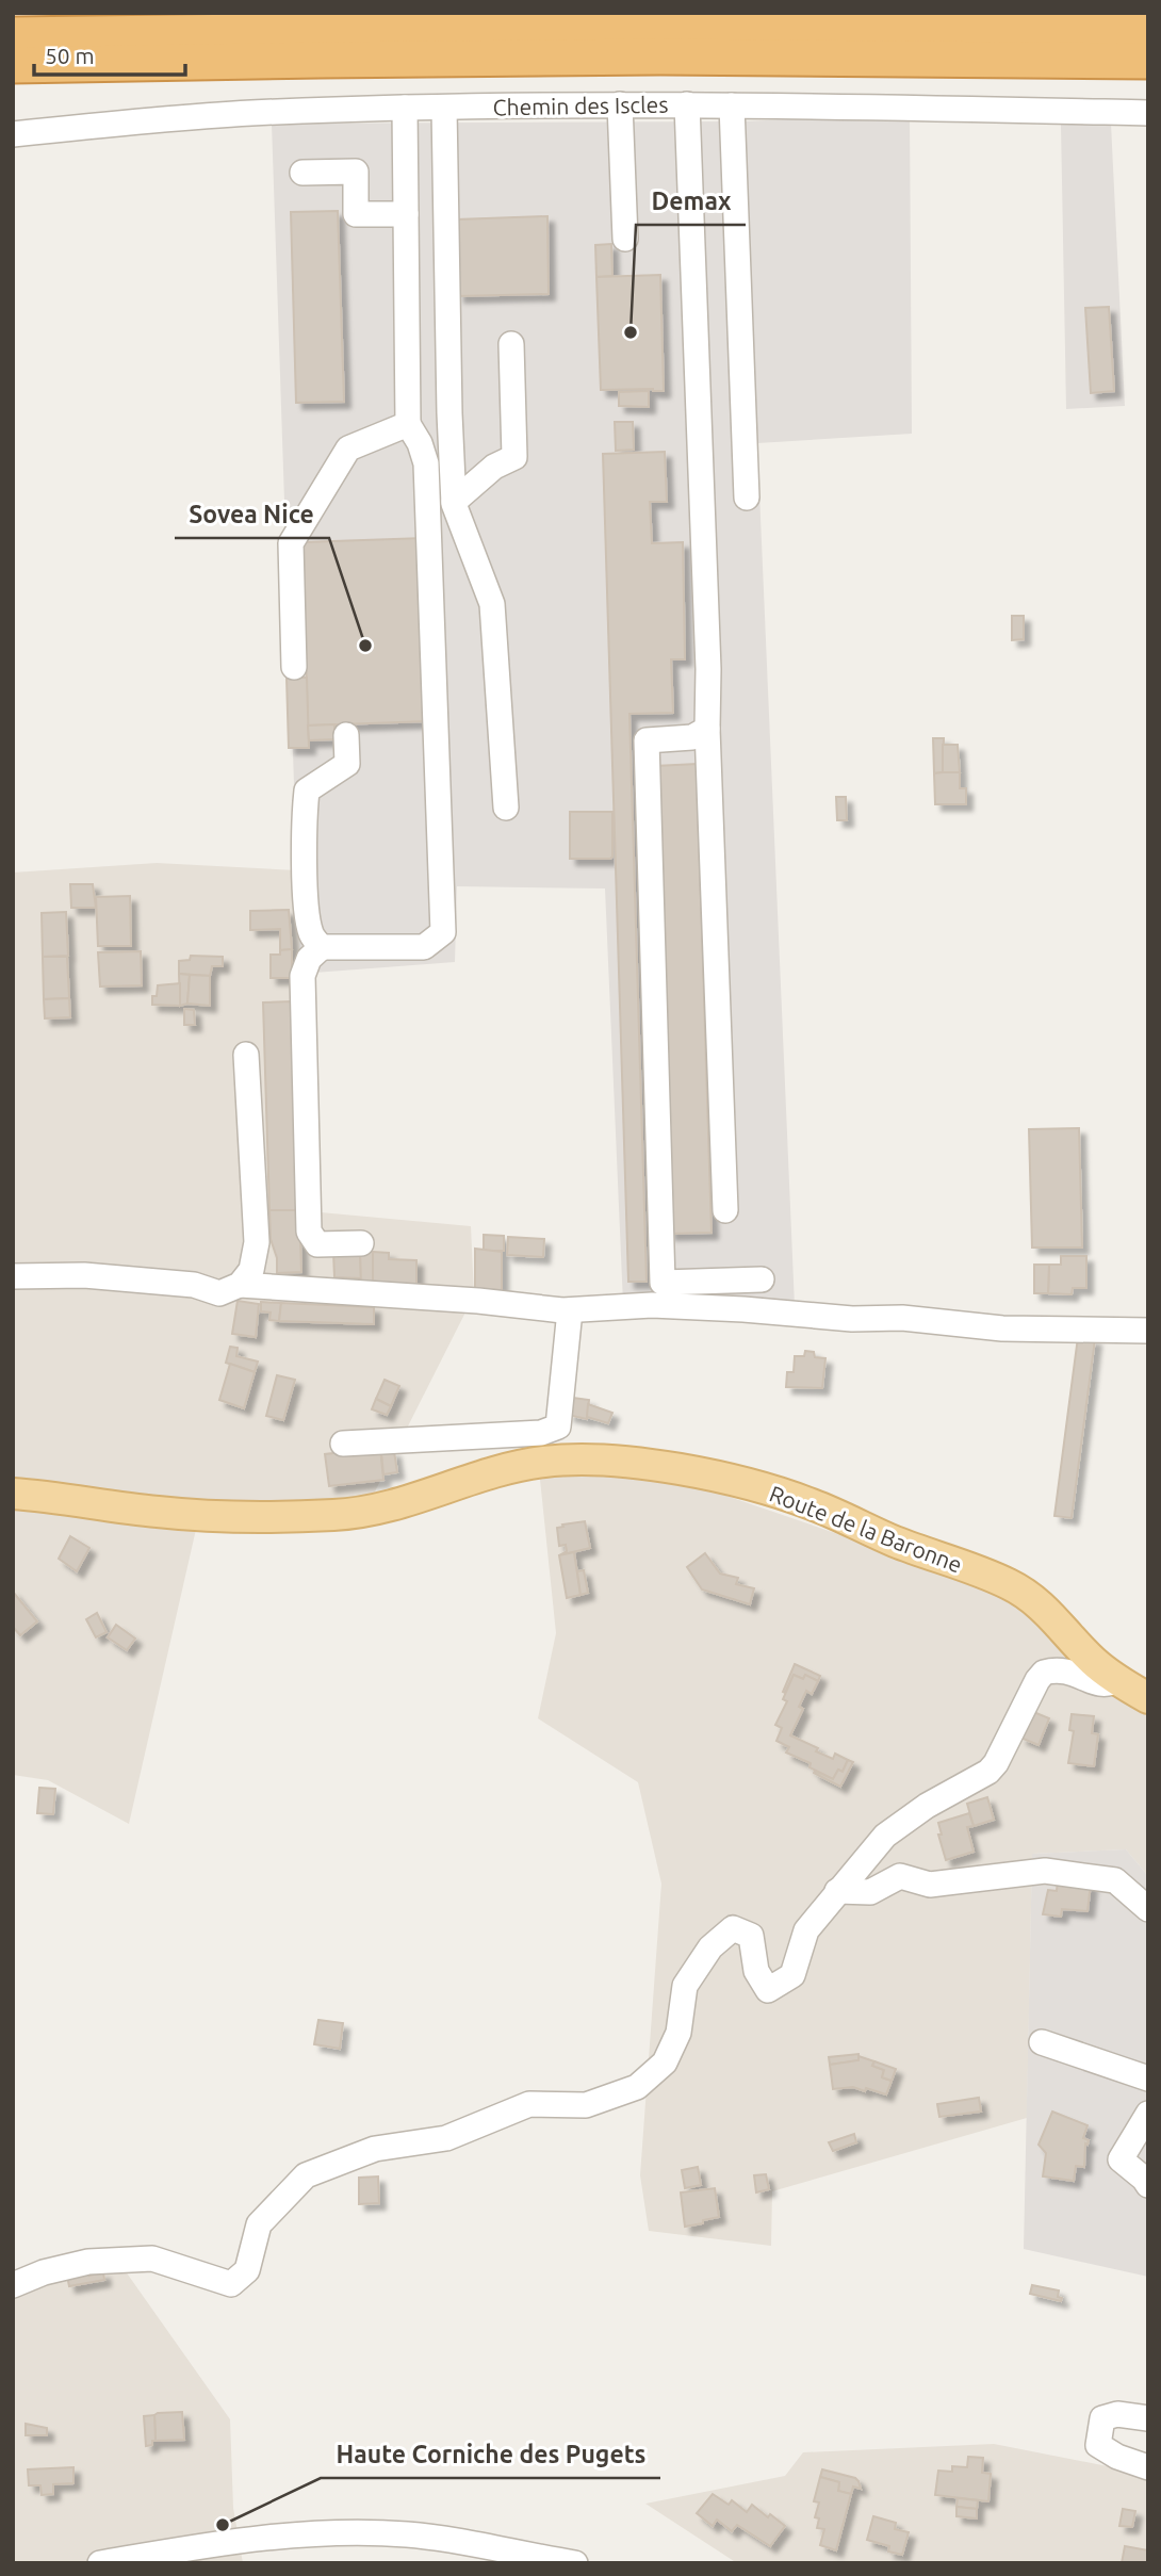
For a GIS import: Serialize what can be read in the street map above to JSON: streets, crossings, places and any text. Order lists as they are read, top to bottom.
{
  "streets": {
    "main road": ["Route de la Baronne"],
    "street": ["Chemin des Iscles"]
  },
  "places": ["Demax", "Sovea Nice", "Haute Corniche des Pugets"],
  "scale_bar": "50 m"
}
